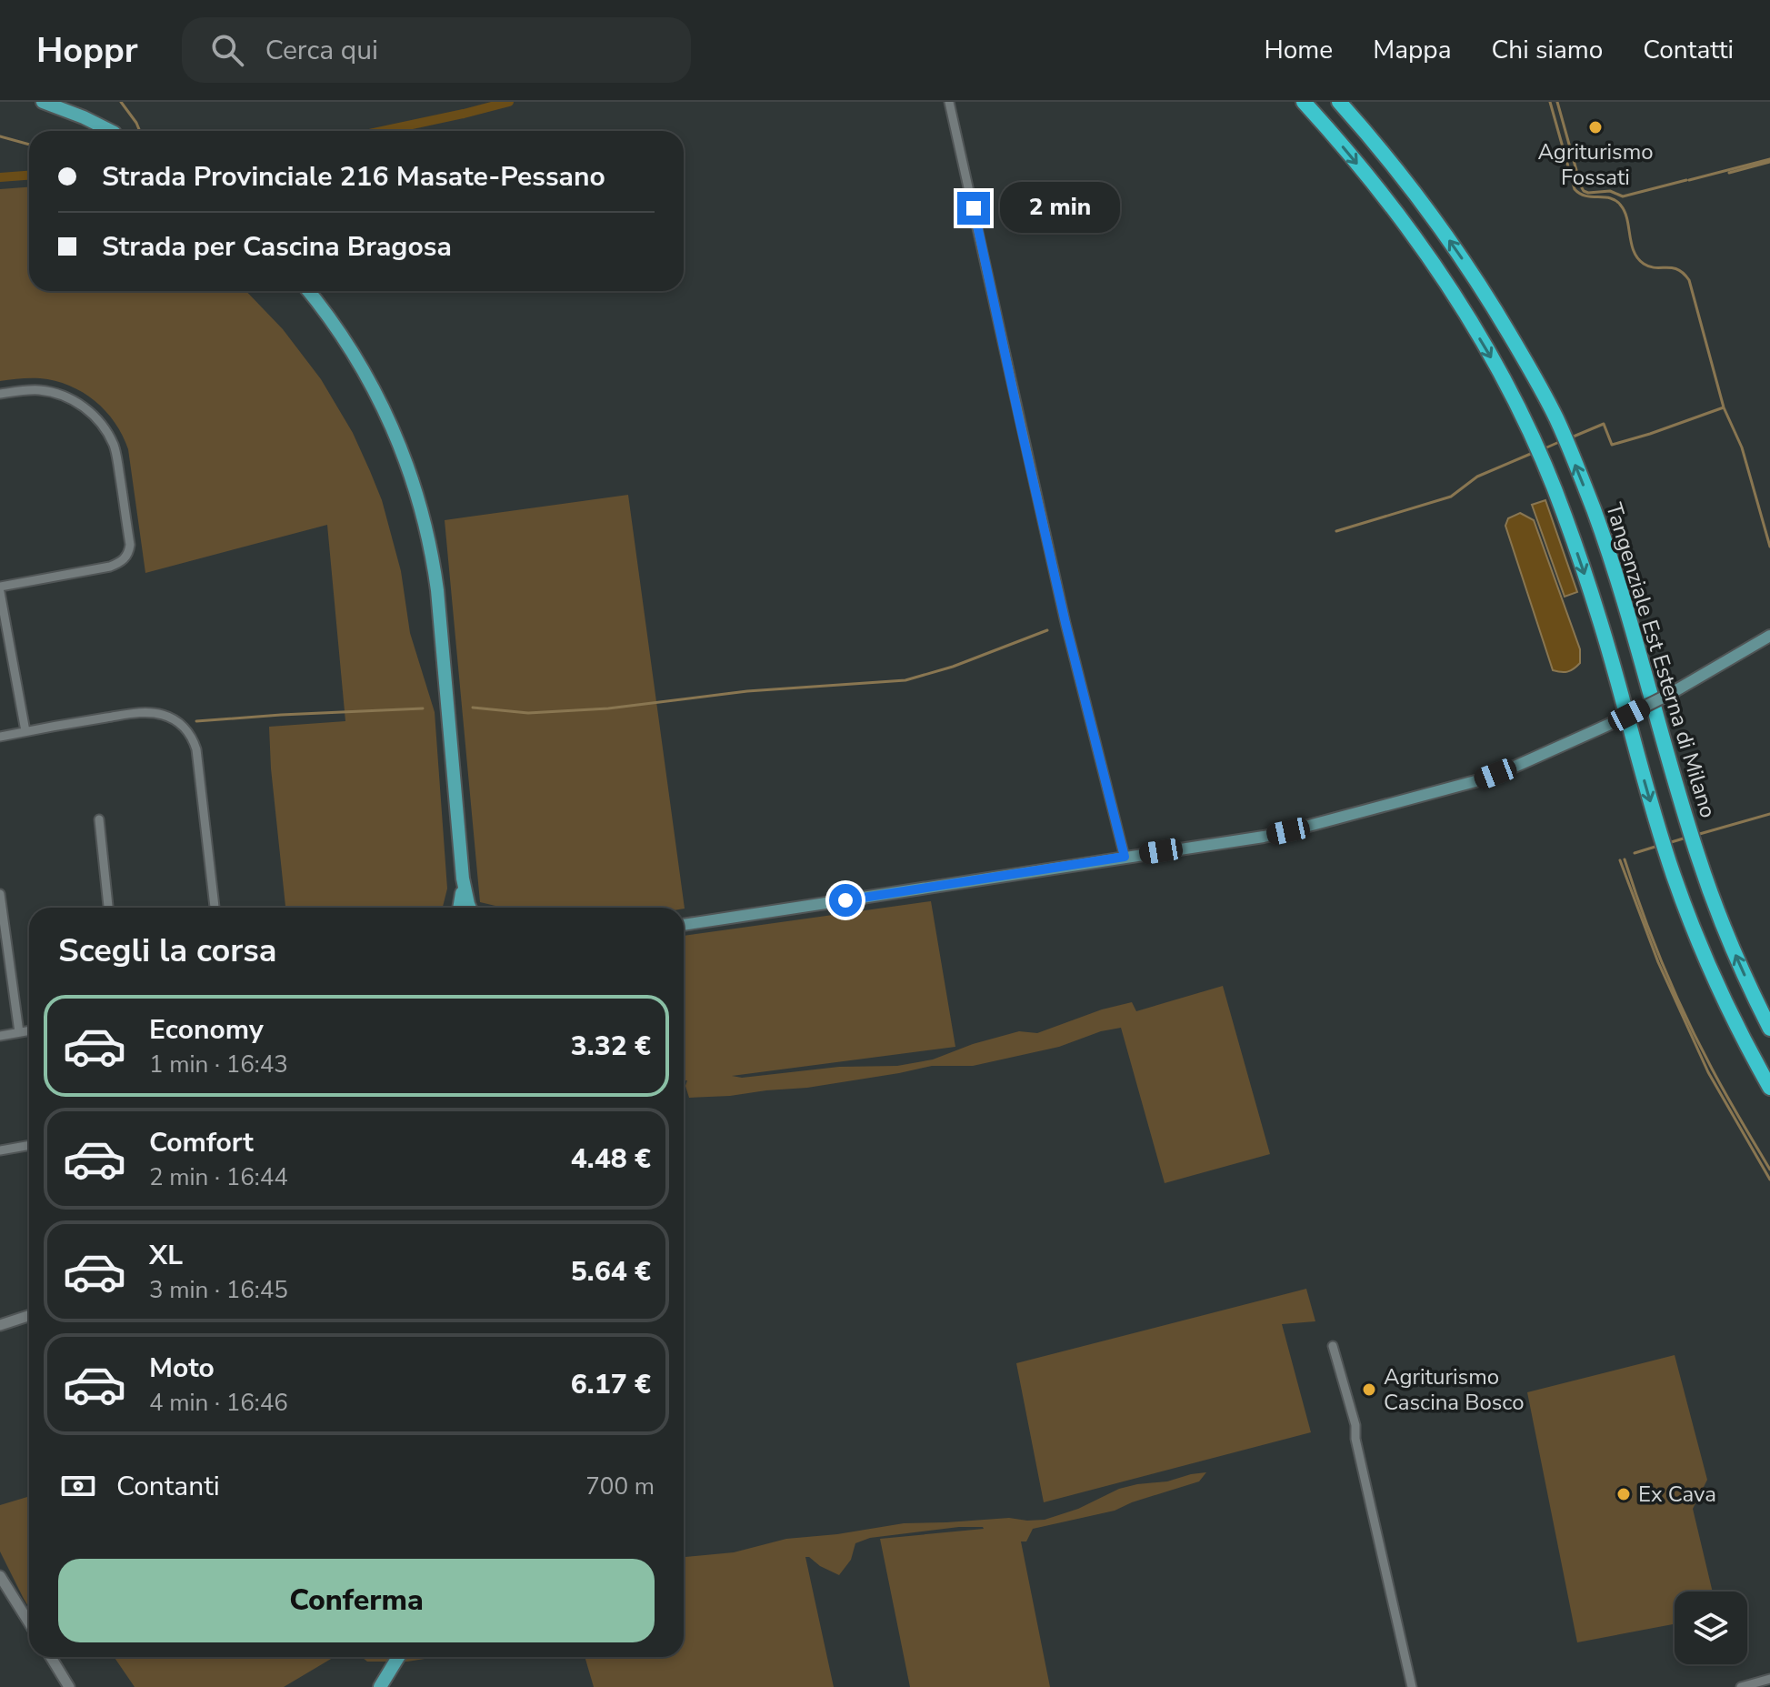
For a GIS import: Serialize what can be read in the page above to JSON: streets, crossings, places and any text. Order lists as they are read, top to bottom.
{
  "streets": {
    "highway": ["Tangenziale Est Esterna di Milano"]
  },
  "places": ["Agriturismo Fossati", "Agriturismo Cascina Bosco", "Ex Cava"],
  "page": {
    "header": "Hoppr",
    "search": "Cerca qui",
    "nav": [
      "Home",
      "Mappa",
      "Chi siamo",
      "Contatti"
    ],
    "banner": ["Strada Provinciale 216 Masate-Pessano", "Strada per Cascina Bragosa"],
    "bubble": "2 min",
    "heading": "Scegli la corsa",
    "list": [
      {
        "name": "Economy",
        "note": "1 min · 16:43",
        "value": "3.32 €"
      },
      {
        "name": "Comfort",
        "note": "2 min · 16:44",
        "value": "4.48 €"
      },
      {
        "name": "XL",
        "note": "3 min · 16:45",
        "value": "5.64 €"
      },
      {
        "name": "Moto",
        "note": "4 min · 16:46",
        "value": "6.17 €"
      }
    ],
    "pay": ["Contanti", "700 m"],
    "buttons": "Conferma"
  }
}
